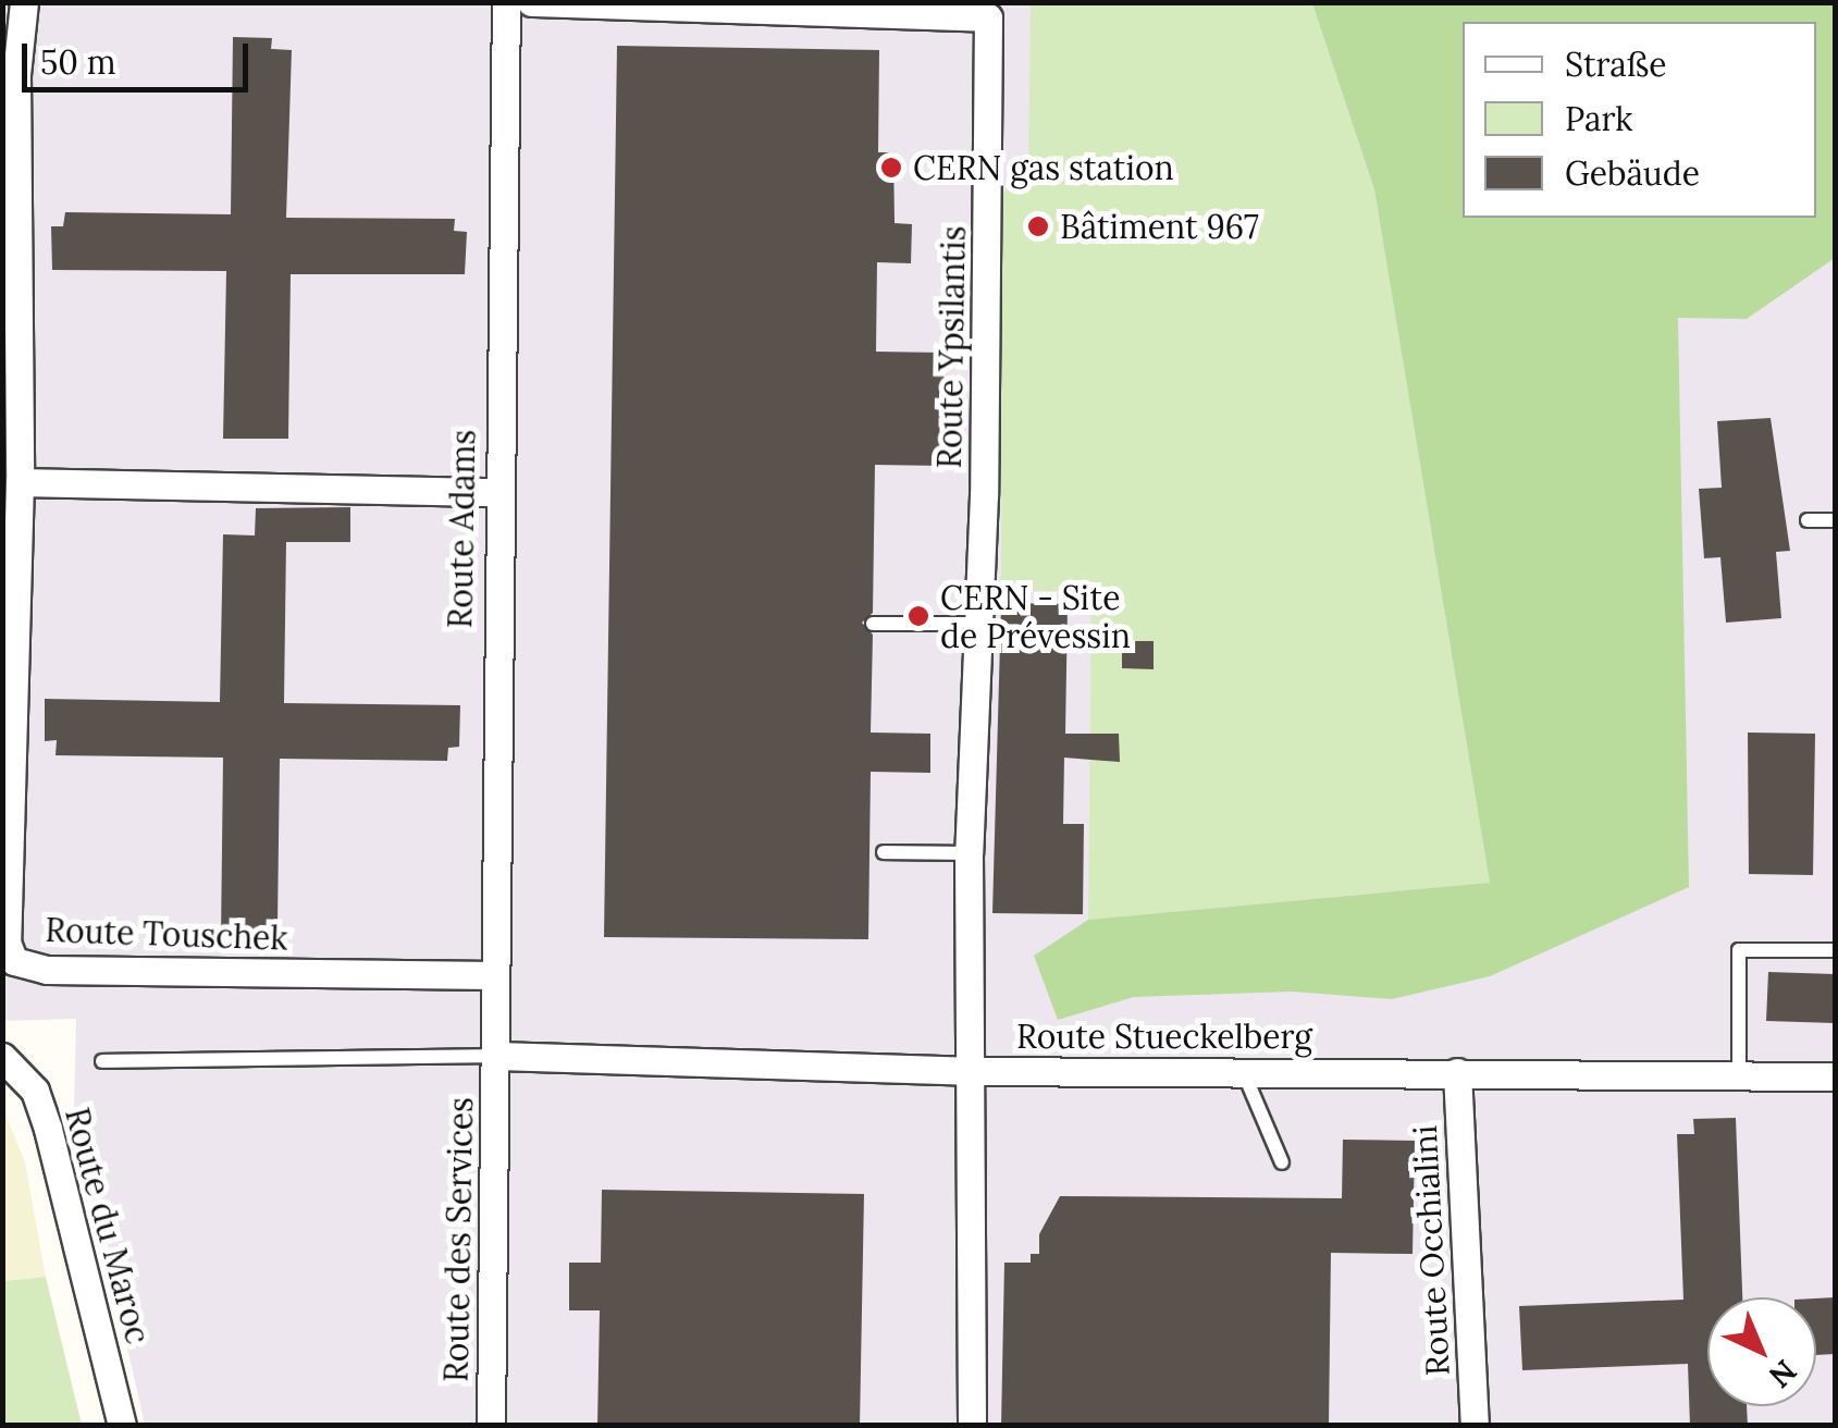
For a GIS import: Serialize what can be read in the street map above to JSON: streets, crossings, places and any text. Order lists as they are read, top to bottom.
{
  "streets": {
    "street": [
      "Route Ypsilantis",
      "Route Adams",
      "Route Touschek",
      "Route Stueckelberg",
      "Route du Maroc",
      "Route des Services",
      "Route Occhialini"
    ]
  },
  "crossings": [
    ["Route Ypsilantis", "Route Stueckelberg"],
    ["Route Adams", "Route Touschek"],
    ["Route Adams", "Route Stueckelberg"],
    ["Route Adams", "Route des Services"],
    ["Route Stueckelberg", "Route des Services"],
    ["Route Stueckelberg", "Route Occhialini"]
  ],
  "places": ["CERN gas station", "Bâtiment 967", "CERN - Site de Prévessin"],
  "legend": ["Straße", "Park", "Gebäude"],
  "scale_bar": "50 m",
  "north": "bottom right"
}
